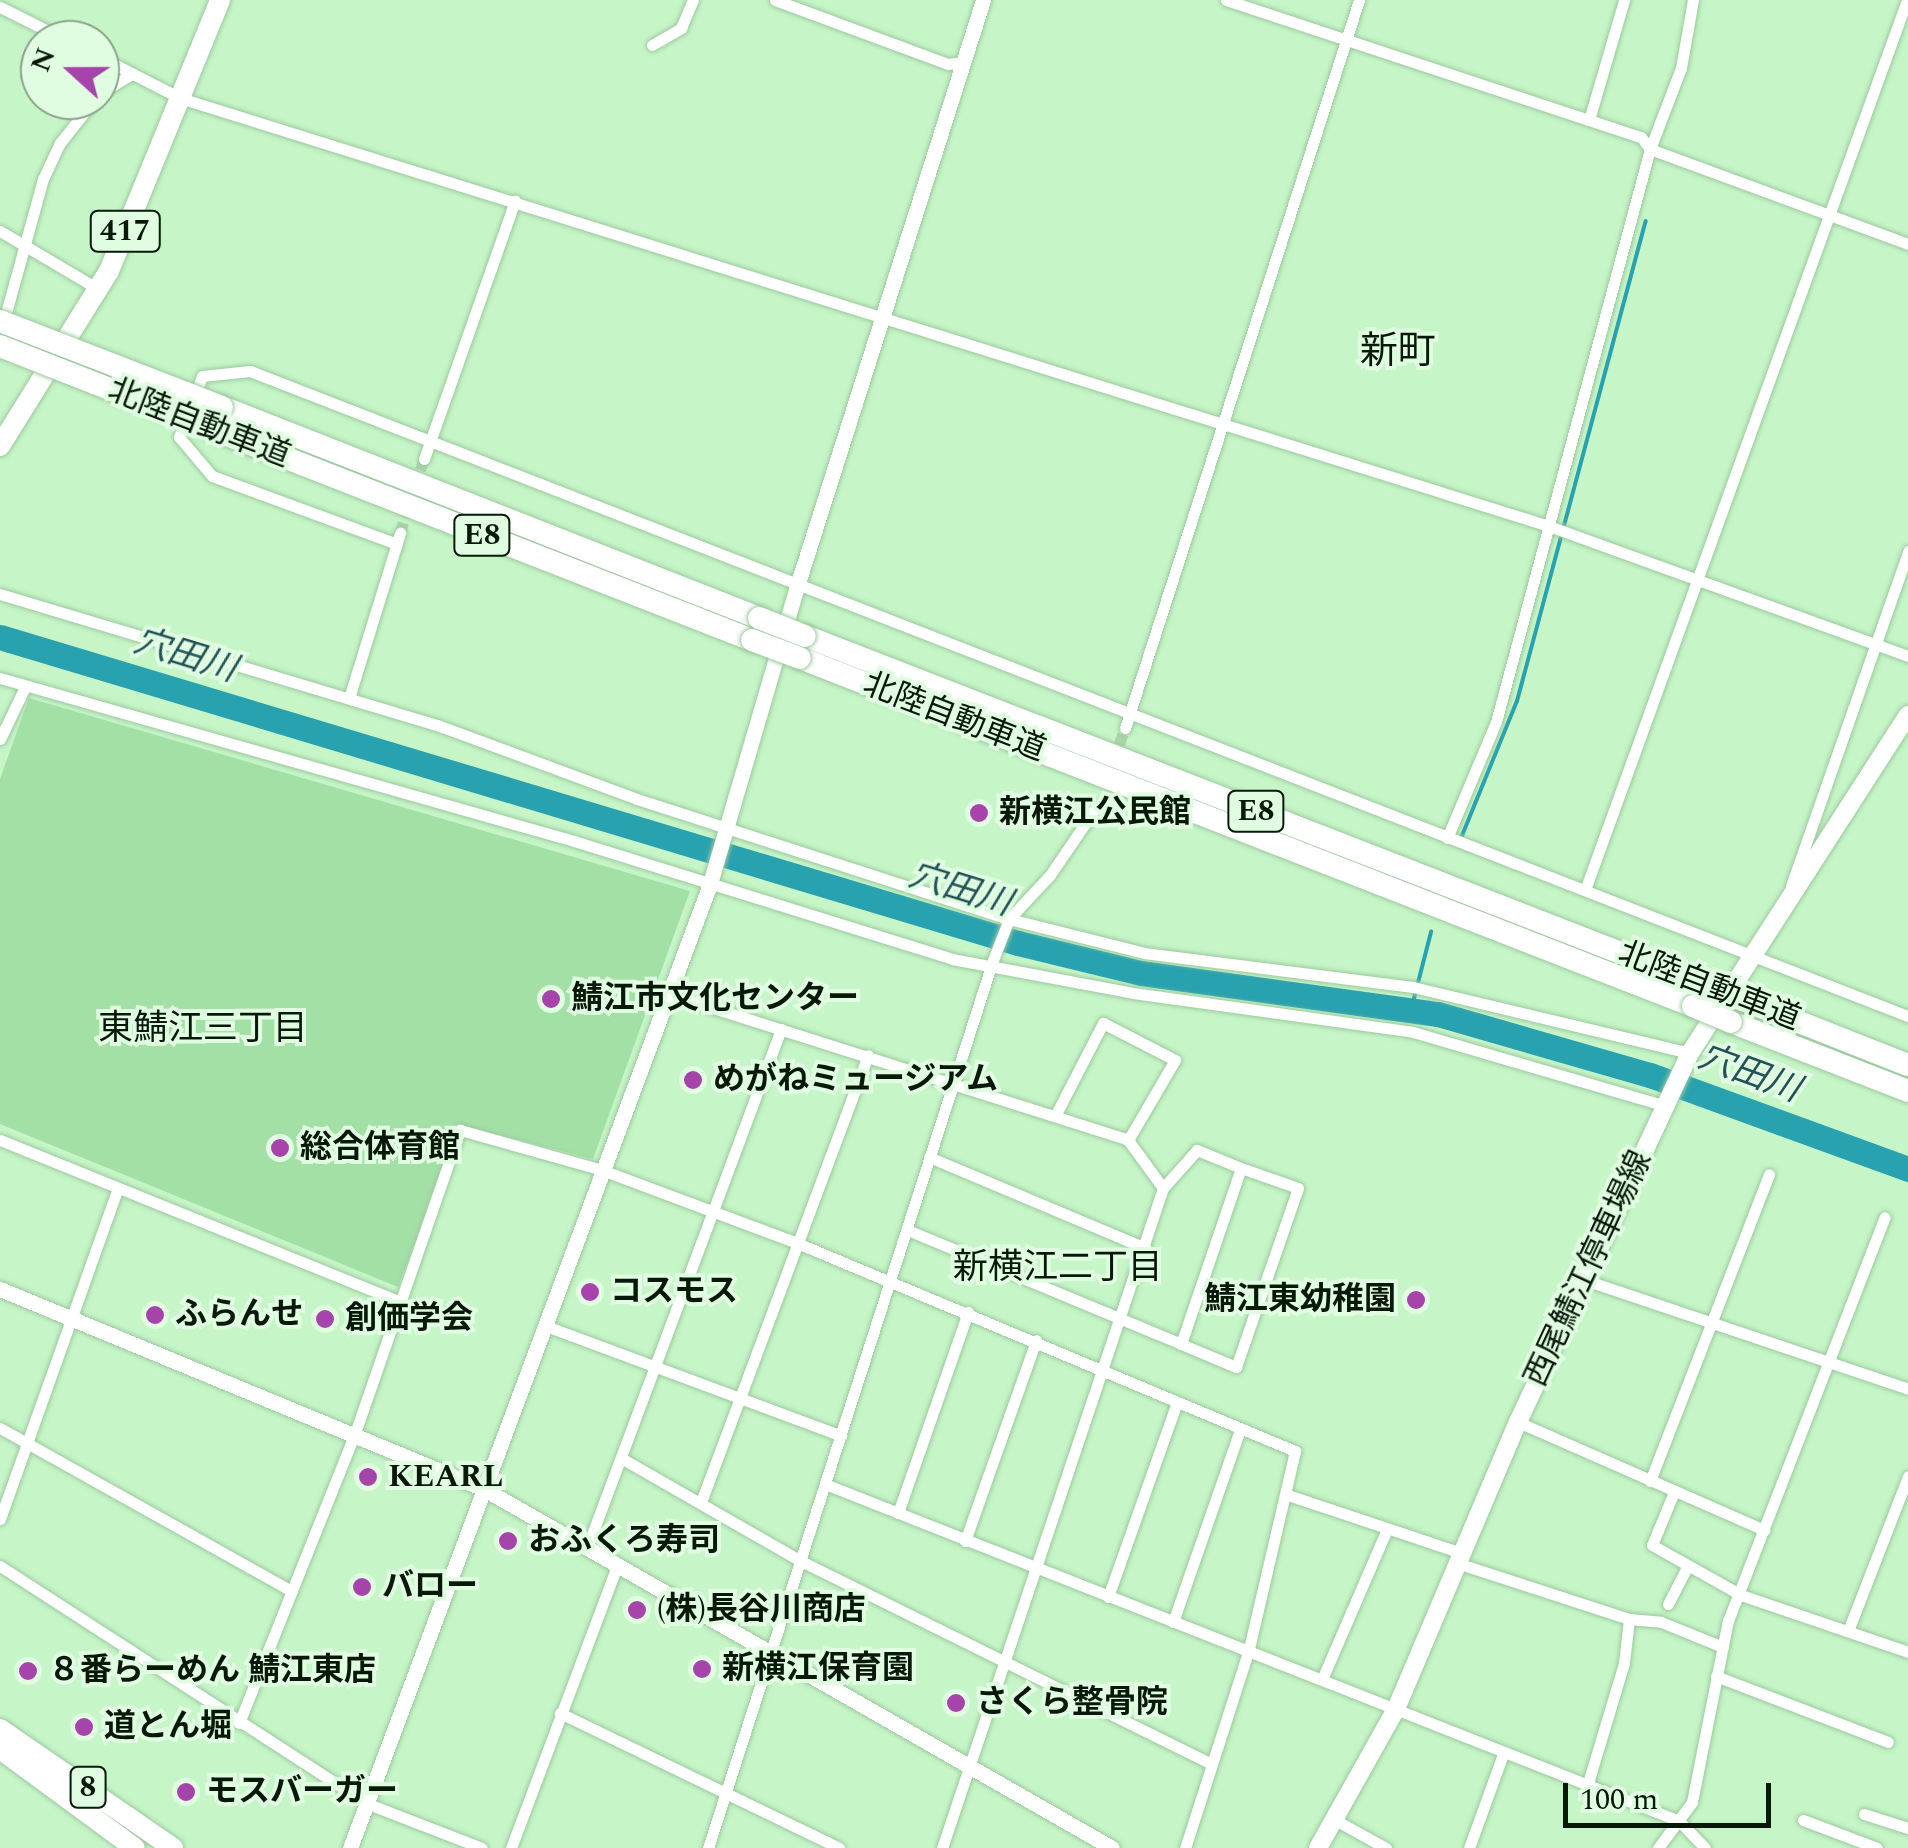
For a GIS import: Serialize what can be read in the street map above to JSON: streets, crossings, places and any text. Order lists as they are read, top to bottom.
{
  "streets": {
    "highway": [
      "417",
      "北陸自動車道",
      "E8",
      "8"
    ],
    "main road": ["西尾鯖江停車場線"]
  },
  "districts": ["新町", "東鯖江三丁目", "新横江二丁目"],
  "water": ["穴田川"],
  "places": [
    "新横江公民館",
    "鯖江市文化センター",
    "めがねミュージアム",
    "総合体育館",
    "コスモス",
    "鯖江東幼稚園",
    "ふらんせ",
    "創価学会",
    "KEARL",
    "おふくろ寿司",
    "バロー",
    "(株)長谷川商店",
    "新横江保育園",
    "８番らーめん 鯖江東店",
    "さくら整骨院",
    "道とん堀",
    "モスバーガー"
  ],
  "scale_bar": "100 m",
  "north": "left"
}
